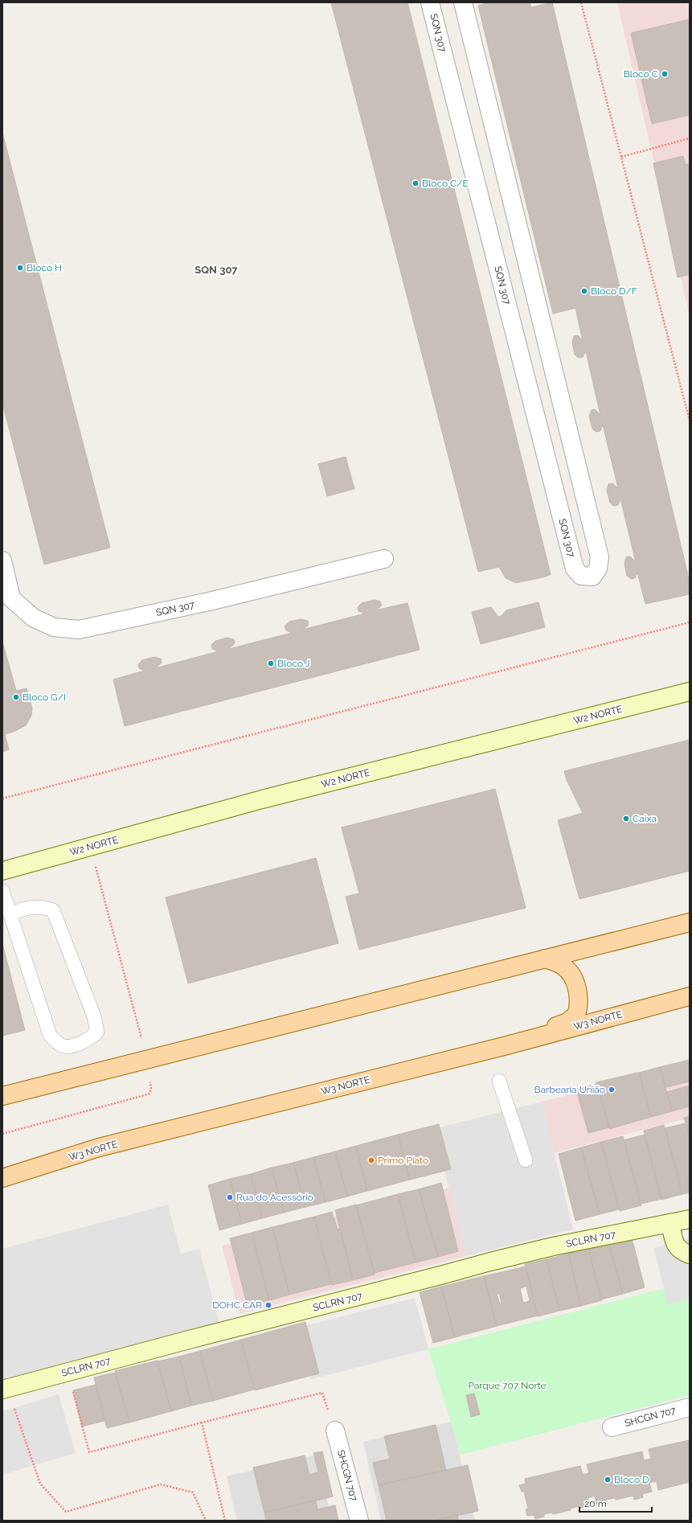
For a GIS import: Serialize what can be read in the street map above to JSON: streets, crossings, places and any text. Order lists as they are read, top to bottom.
{
  "streets": {
    "main road": ["W3 NORTE"],
    "street": [
      "SQN 307",
      "W2 NORTE",
      "SCLRN 707",
      "SHCGN 707"
    ]
  },
  "districts": ["SQN 307"],
  "parks": ["Parque 707 Norte"],
  "places": [
    "Bloco C",
    "Bloco C/E",
    "Bloco H",
    "Bloco D/F",
    "Bloco J",
    "Bloco G/I",
    "Caixa",
    "Barbearia União",
    "Primo Piato",
    "Rua do Acessório",
    "DOHC CAR",
    "Bloco D"
  ],
  "scale_bar": "20 m"
}
